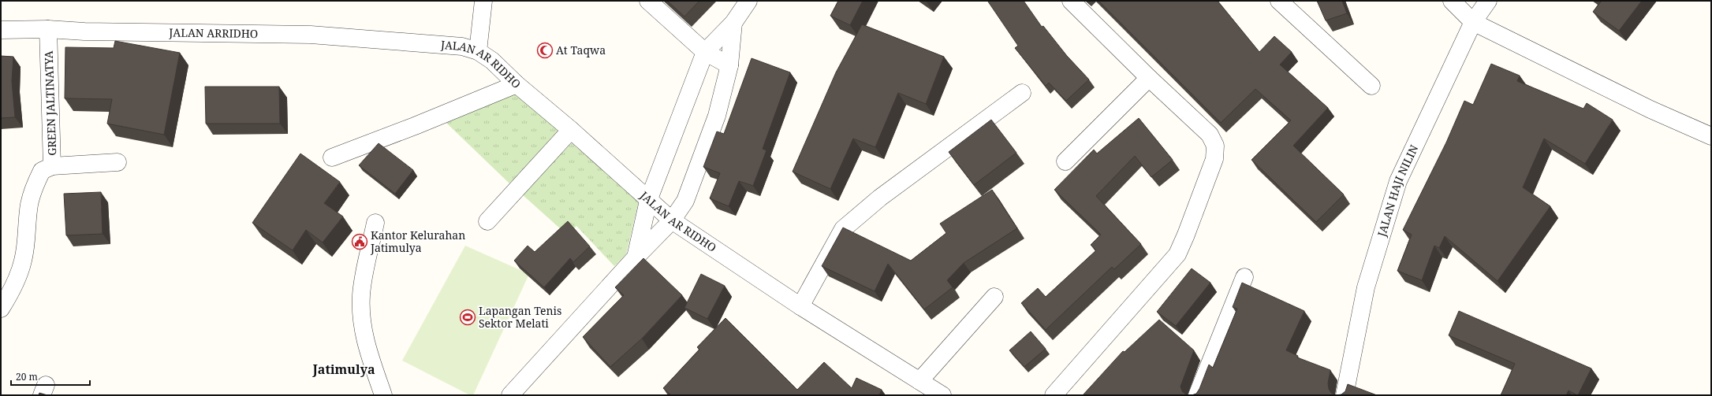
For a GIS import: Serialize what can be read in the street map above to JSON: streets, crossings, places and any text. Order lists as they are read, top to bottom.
{
  "streets": {
    "street": [
      "JALAN ARRIDHO",
      "JALAN AR RIDHO",
      "GREEN JALTINATYA",
      "JALAN HAJI NILIN"
    ]
  },
  "crossings": [
    ["JALAN ARRIDHO", "JALAN AR RIDHO"],
    ["JALAN ARRIDHO", "GREEN JALTINATYA"]
  ],
  "districts": ["Jatimulya"],
  "places": {
    "mosque": ["At Taqwa"],
    "public building": ["Kantor Kelurahan Jatimulya"],
    "sports": ["Lapangan Tenis Sektor Melati"]
  },
  "scale_bar": "20 m"
}
